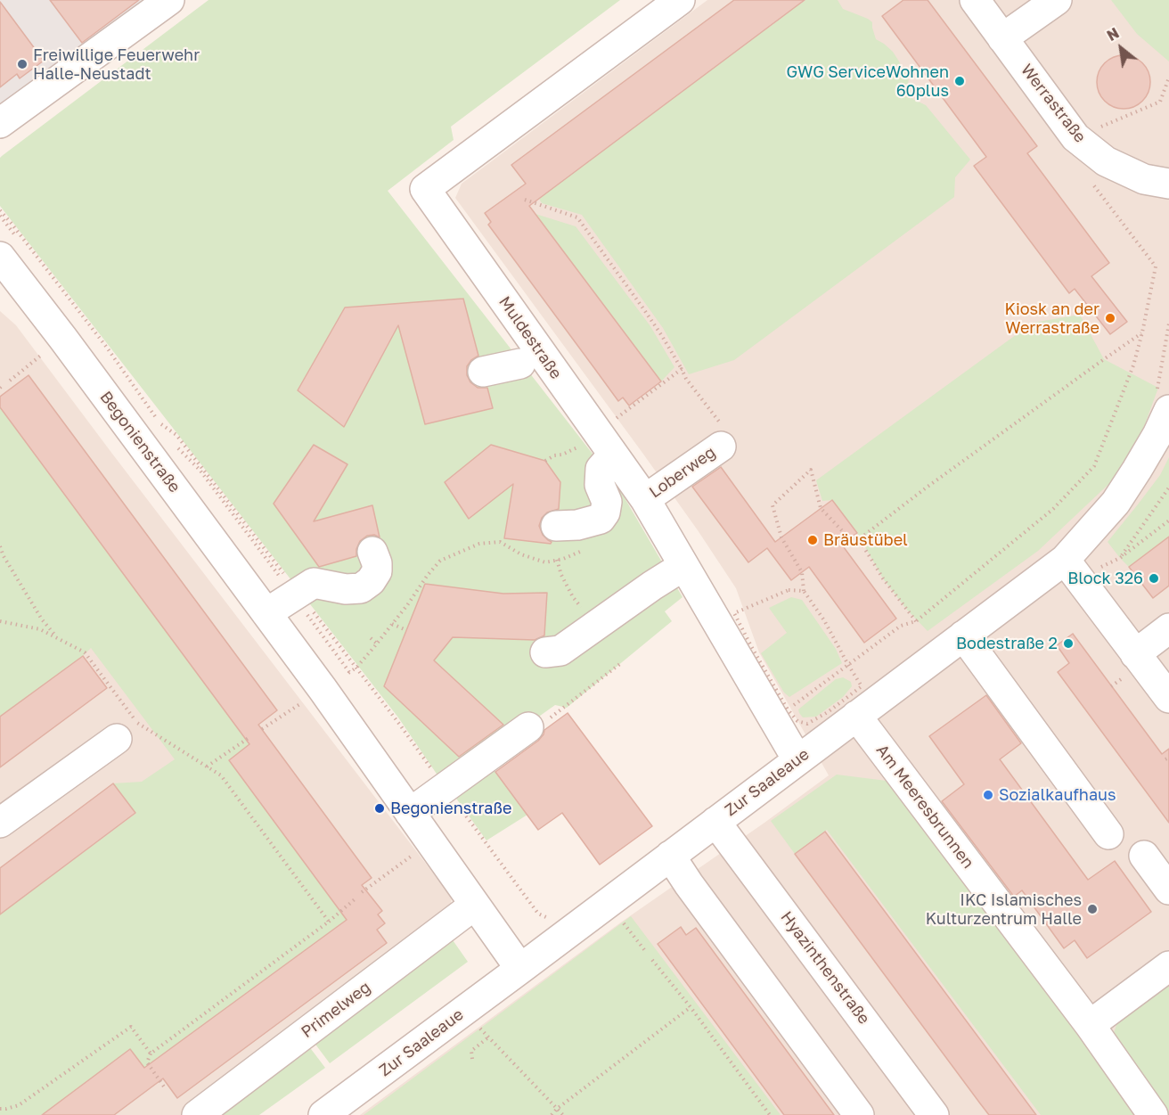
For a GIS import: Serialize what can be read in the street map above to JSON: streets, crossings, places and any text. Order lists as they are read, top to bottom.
{
  "streets": {
    "street": [
      "Werrastraße",
      "Muldestraße",
      "Begonienstraße",
      "Loberweg",
      "Zur Saaleaue",
      "Am Meeresbrunnen",
      "Hyazinthenstraße",
      "Primelweg"
    ]
  },
  "crossings": [
    ["Muldestraße", "Loberweg"],
    ["Muldestraße", "Zur Saaleaue"],
    ["Begonienstraße", "Zur Saaleaue"],
    ["Begonienstraße", "Primelweg"],
    ["Zur Saaleaue", "Am Meeresbrunnen"],
    ["Zur Saaleaue", "Hyazinthenstraße"]
  ],
  "places": [
    "Freiwillige Feuerwehr Halle-Neustadt",
    "GWG ServiceWohnen 60plus",
    "Kiosk an der Werrastraße",
    "Bräustübel",
    "Block 326",
    "Bodestraße 2",
    "Sozialkaufhaus",
    "Begonienstraße",
    "IKC Islamisches Kulturzentrum Halle"
  ],
  "north": "top left"
}
